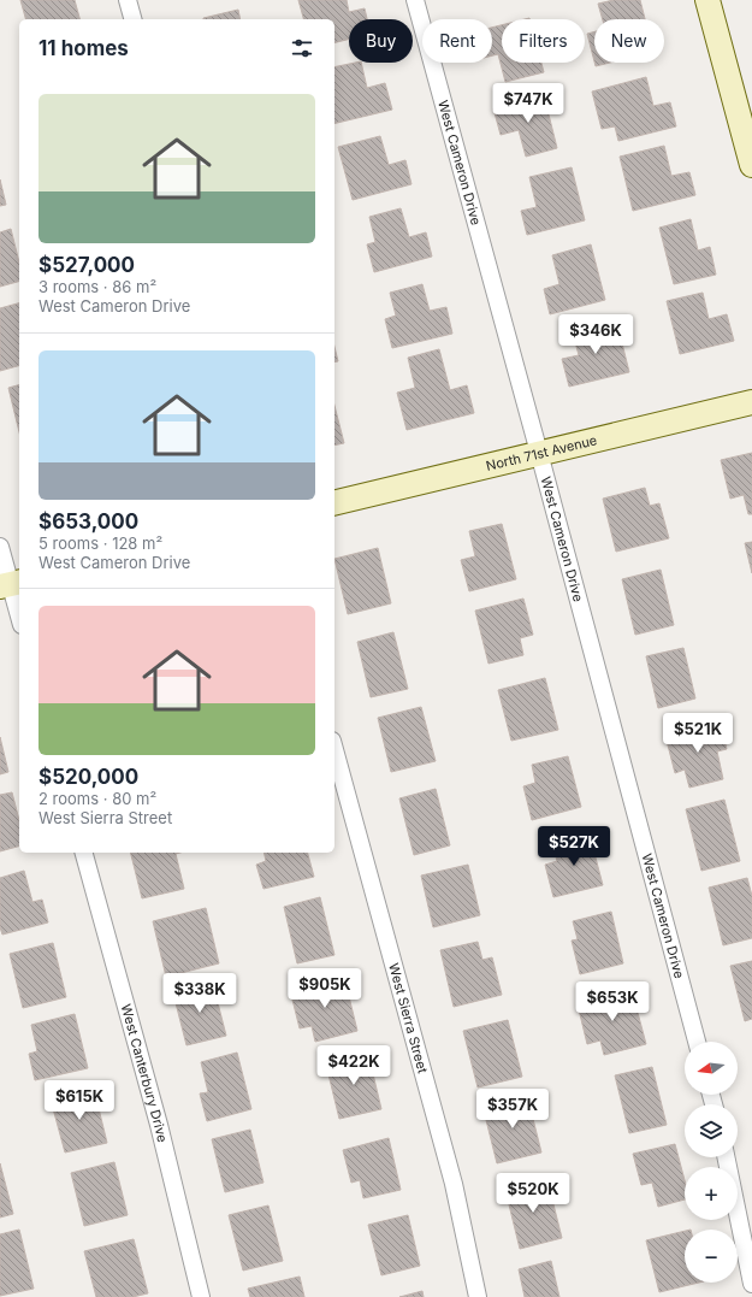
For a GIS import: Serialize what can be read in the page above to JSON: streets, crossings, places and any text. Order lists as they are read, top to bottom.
{
  "streets": {
    "street": [
      "West Cameron Drive",
      "North 71st Avenue",
      "West Sierra Street",
      "West Canterbury Drive"
    ]
  },
  "crossings": [
    ["West Cameron Drive", "North 71st Avenue"]
  ],
  "north": "left",
  "page": {
    "chip": [
      "Buy",
      "Rent",
      "Filters",
      "New"
    ],
    "heading": "11 homes",
    "list": [
      {
        "name": "$527,000",
        "note": "3 rooms · 86 m² · West Cameron Drive"
      },
      {
        "name": "$653,000",
        "note": "5 rooms · 128 m² · West Cameron Drive"
      },
      {
        "name": "$520,000",
        "note": "2 rooms · 80 m² · West Sierra Street"
      }
    ],
    "price": [
      "$747K",
      "$346K",
      "$521K",
      "$527K",
      "$905K",
      "$338K",
      "$653K",
      "$422K",
      "$615K",
      "$357K",
      "$520K"
    ],
    "map_buttons": ["+", "−"]
  }
}
